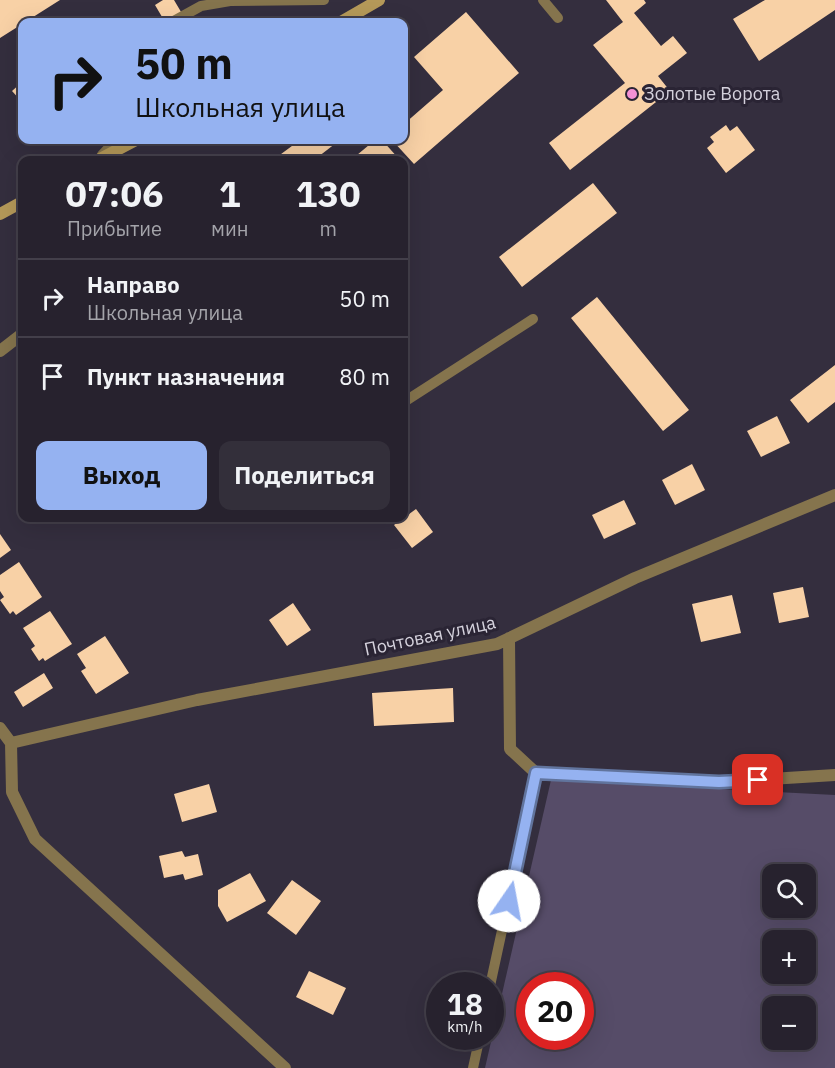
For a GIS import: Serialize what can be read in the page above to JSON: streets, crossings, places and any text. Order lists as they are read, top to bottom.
{
  "streets": {
    "street": ["Почтовая улица"]
  },
  "places": ["Золотые Ворота"],
  "page": {
    "turn": ["50 m", "Школьная улица"],
    "eta": [
      "07:06",
      "Прибытие",
      "1",
      "мин",
      "130",
      "m"
    ],
    "list": [
      {
        "name": "Направо",
        "note": "Школьная улица",
        "value": "50 m"
      },
      {
        "name": "Пункт назначения",
        "value": "80 m"
      }
    ],
    "buttons": ["Выход", "Поделиться"],
    "map_buttons": ["+", "−"],
    "speed": "18 km/h",
    "limit": "20"
  }
}
